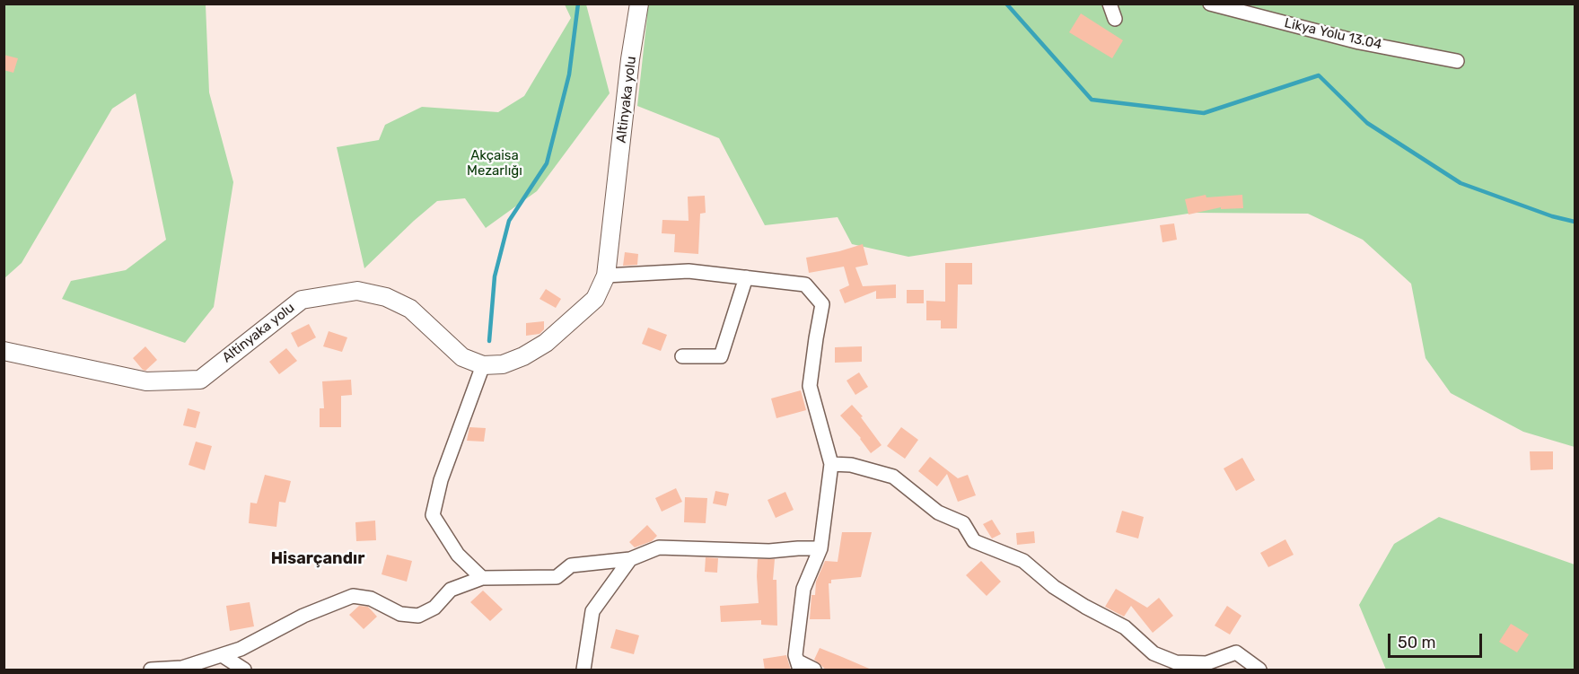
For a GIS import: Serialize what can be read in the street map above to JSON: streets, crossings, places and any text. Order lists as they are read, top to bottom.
{
  "streets": {
    "main road": ["Altinyaka yolu"],
    "street": ["Likya Yolu 13.04"]
  },
  "districts": ["Hisarçandır"],
  "parks": ["Akçaisa Mezarlığı"],
  "scale_bar": "50 m"
}
